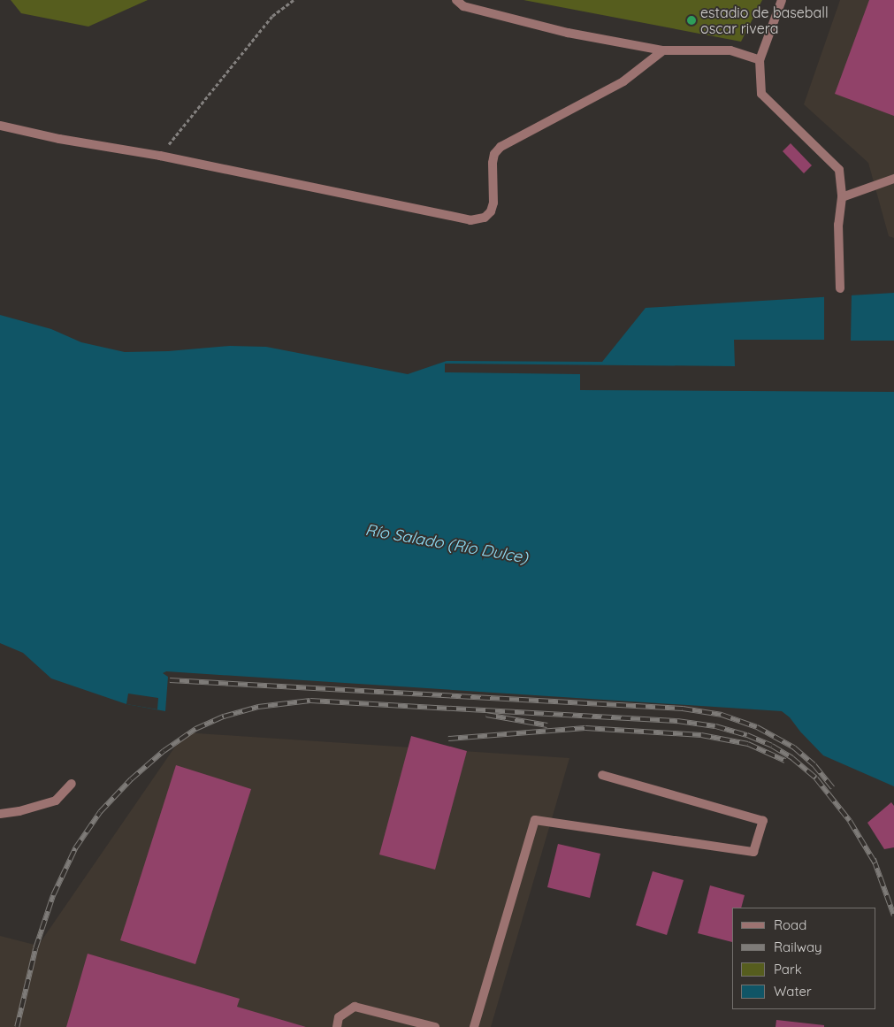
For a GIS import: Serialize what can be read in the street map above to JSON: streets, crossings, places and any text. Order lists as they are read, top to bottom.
{
  "water": ["Río Salado (Río Dulce)"],
  "places": ["estadio de baseball oscar rivera"],
  "legend": [
    "Road",
    "Railway",
    "Park",
    "Water"
  ]
}
